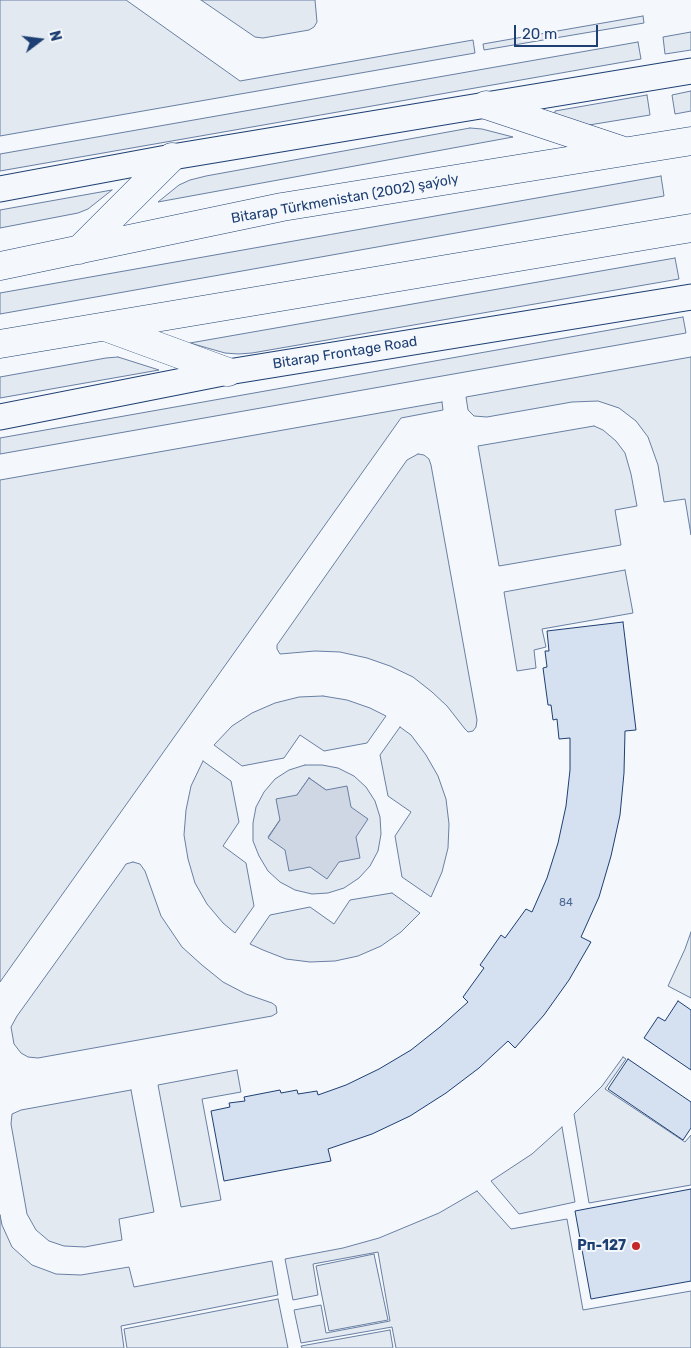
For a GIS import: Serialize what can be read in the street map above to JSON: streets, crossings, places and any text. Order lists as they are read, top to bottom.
{
  "streets": {
    "main road": ["Bitarap Türkmenistan (2002) şaýoly"],
    "street": ["Bitarap Frontage Road"]
  },
  "places": ["Рп-127"],
  "house_numbers": ["84"],
  "scale_bar": "20 m",
  "north": "right"
}
